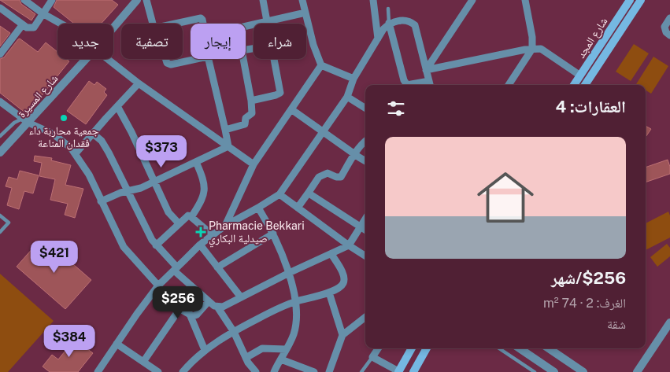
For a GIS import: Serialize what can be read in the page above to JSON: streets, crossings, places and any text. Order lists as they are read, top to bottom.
{
  "streets": {
    "main road": ["شارع المجد"],
    "street": ["شارع المسيرة"]
  },
  "places": {
    "other": ["جمعية محاربة داء فقدان المناعة"],
    "health": ["Pharmacie Bekkari صيدلية البكاري"]
  },
  "page": {
    "chip": [
      "شراء",
      "إيجار",
      "تصفية",
      "جديد"
    ],
    "heading": "العقارات: 4",
    "list": [
      {
        "name": "$256/شهر",
        "note": "الغرف: 2 · 74 m² · شقة"
      }
    ],
    "price": [
      "$373",
      "$421",
      "$256",
      "$384"
    ]
  }
}
